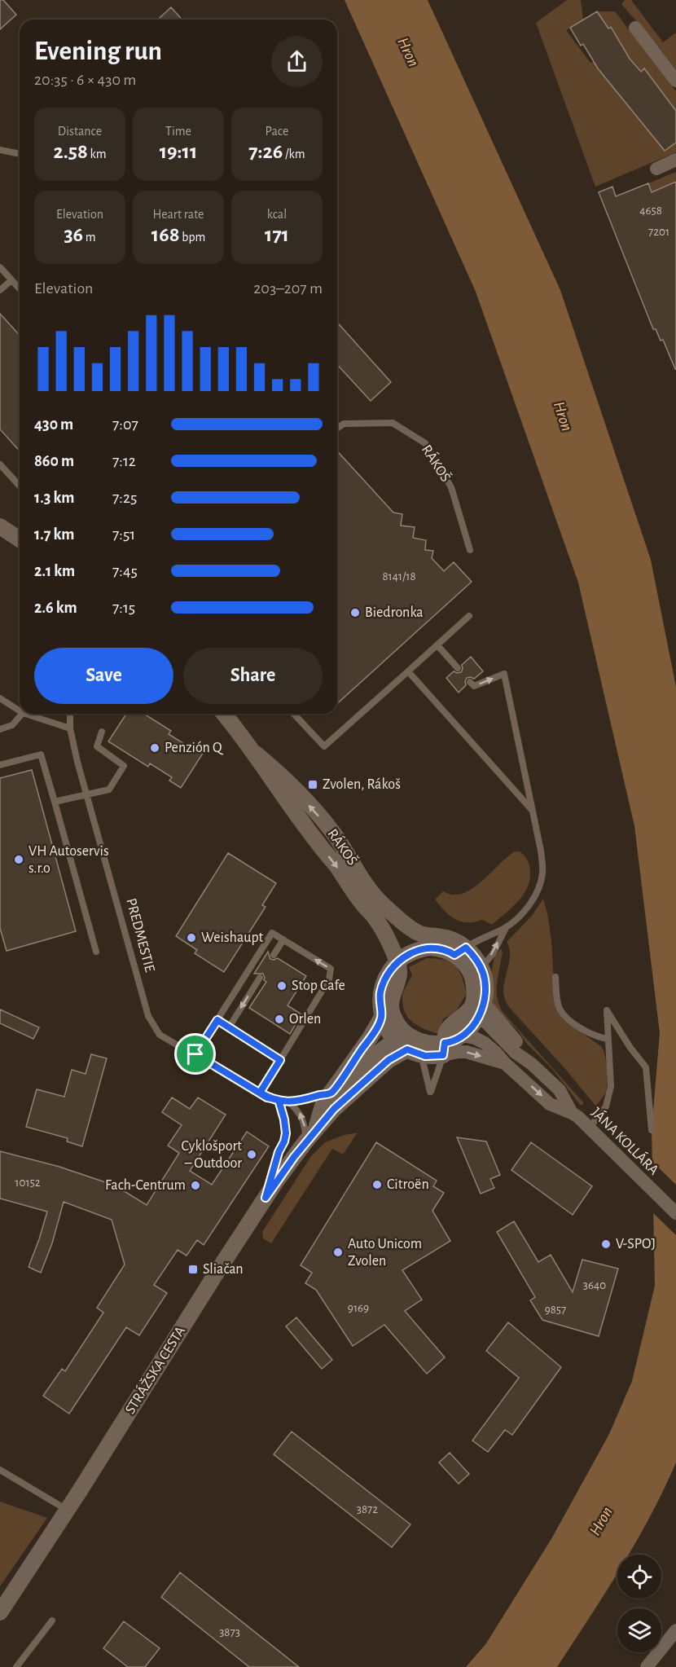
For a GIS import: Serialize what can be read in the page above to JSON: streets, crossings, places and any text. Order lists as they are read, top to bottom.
{
  "streets": {
    "street": ["RÁKOŠ", "JÁNA KOLLÁRA", "STRÁŽSKA CESTA"],
    "lane": ["PREDMESTIE"]
  },
  "crossings": [
    ["PREDMESTIE", "STRÁŽSKA CESTA"]
  ],
  "water": ["Hron"],
  "places": {
    "other": [
      "Biedronka",
      "Penzión Q",
      "VH Autoservis s.r.o",
      "Weishaupt",
      "Stop Cafe",
      "Orlen",
      "Cyklošport – Outdoor",
      "Citroën",
      "Fach-Centrum",
      "V-SPOJ",
      "Auto Unicom Zvolen"
    ],
    "transit": ["Zvolen, Rákoš", "Sliačan"]
  },
  "house_numbers": [
    "4658",
    "7201",
    "8141/18",
    "10152",
    "3640",
    "9169",
    "9857",
    "3872",
    "3873"
  ],
  "page": {
    "heading": ["Evening run", "20:35 · 6 × 430 m"],
    "stats": [
      ["Distance", "2.58 km"],
      ["Time", "19:11"],
      ["Pace", "7:26 /km"],
      ["Elevation", "36 m"],
      ["Heart rate", "168 bpm"],
      ["kcal", "171"]
    ],
    "chart": ["Elevation", "203–207 m"],
    "list": [
      {
        "name": "430 m",
        "note": "7:07"
      },
      {
        "name": "860 m",
        "note": "7:12"
      },
      {
        "name": "1.3 km",
        "note": "7:25"
      },
      {
        "name": "1.7 km",
        "note": "7:51"
      },
      {
        "name": "2.1 km",
        "note": "7:45"
      },
      {
        "name": "2.6 km",
        "note": "7:15"
      }
    ],
    "buttons": ["Save", "Share"]
  }
}
